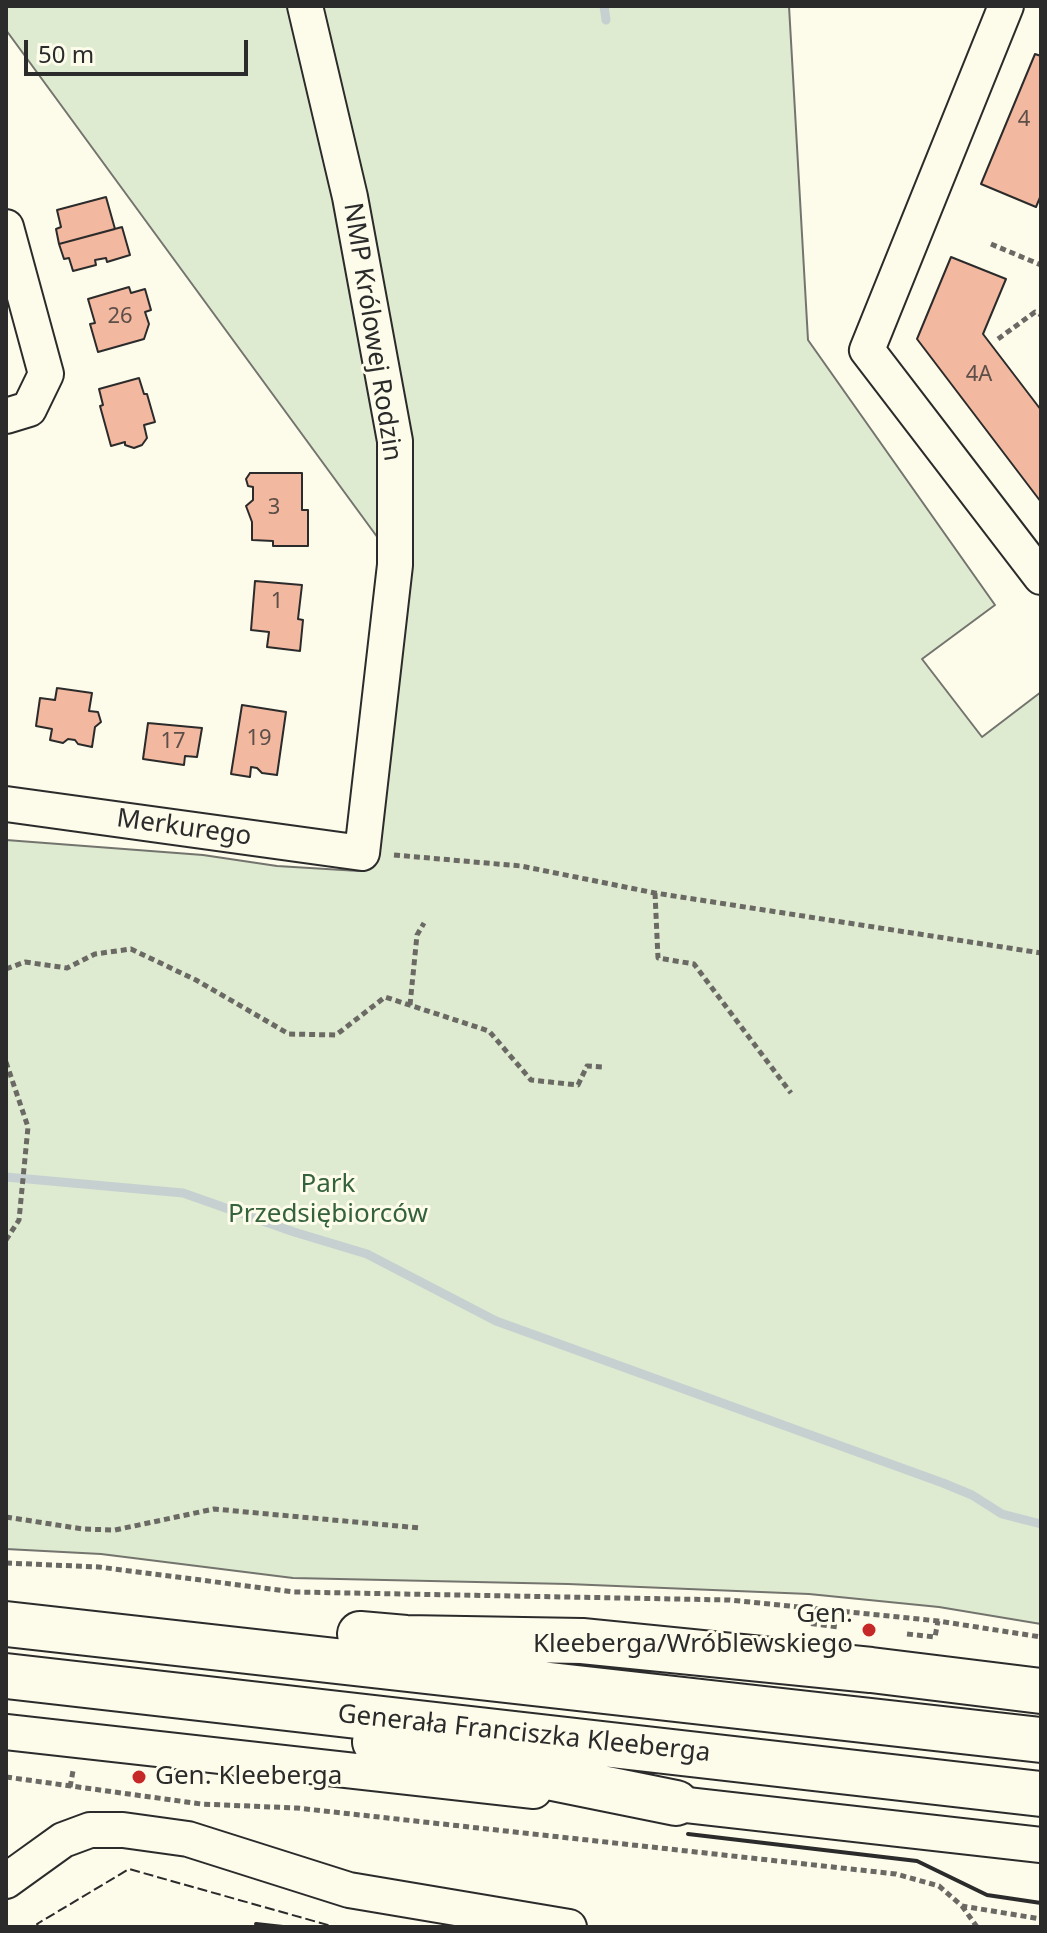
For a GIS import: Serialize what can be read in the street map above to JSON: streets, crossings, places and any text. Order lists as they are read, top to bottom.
{
  "streets": {
    "highway": ["Generała Franciszka Kleeberga"],
    "street": ["NMP Królowej Rodzin", "Merkurego"]
  },
  "crossings": [
    ["NMP Królowej Rodzin", "Merkurego"]
  ],
  "parks": ["Park Przedsiębiorców"],
  "places": ["Gen. Kleeberga/Wróblewskiego", "Gen. Kleeberga"],
  "house_numbers": [
    "4",
    "26",
    "4A",
    "3",
    "1",
    "19",
    "17"
  ],
  "scale_bar": "50 m"
}
